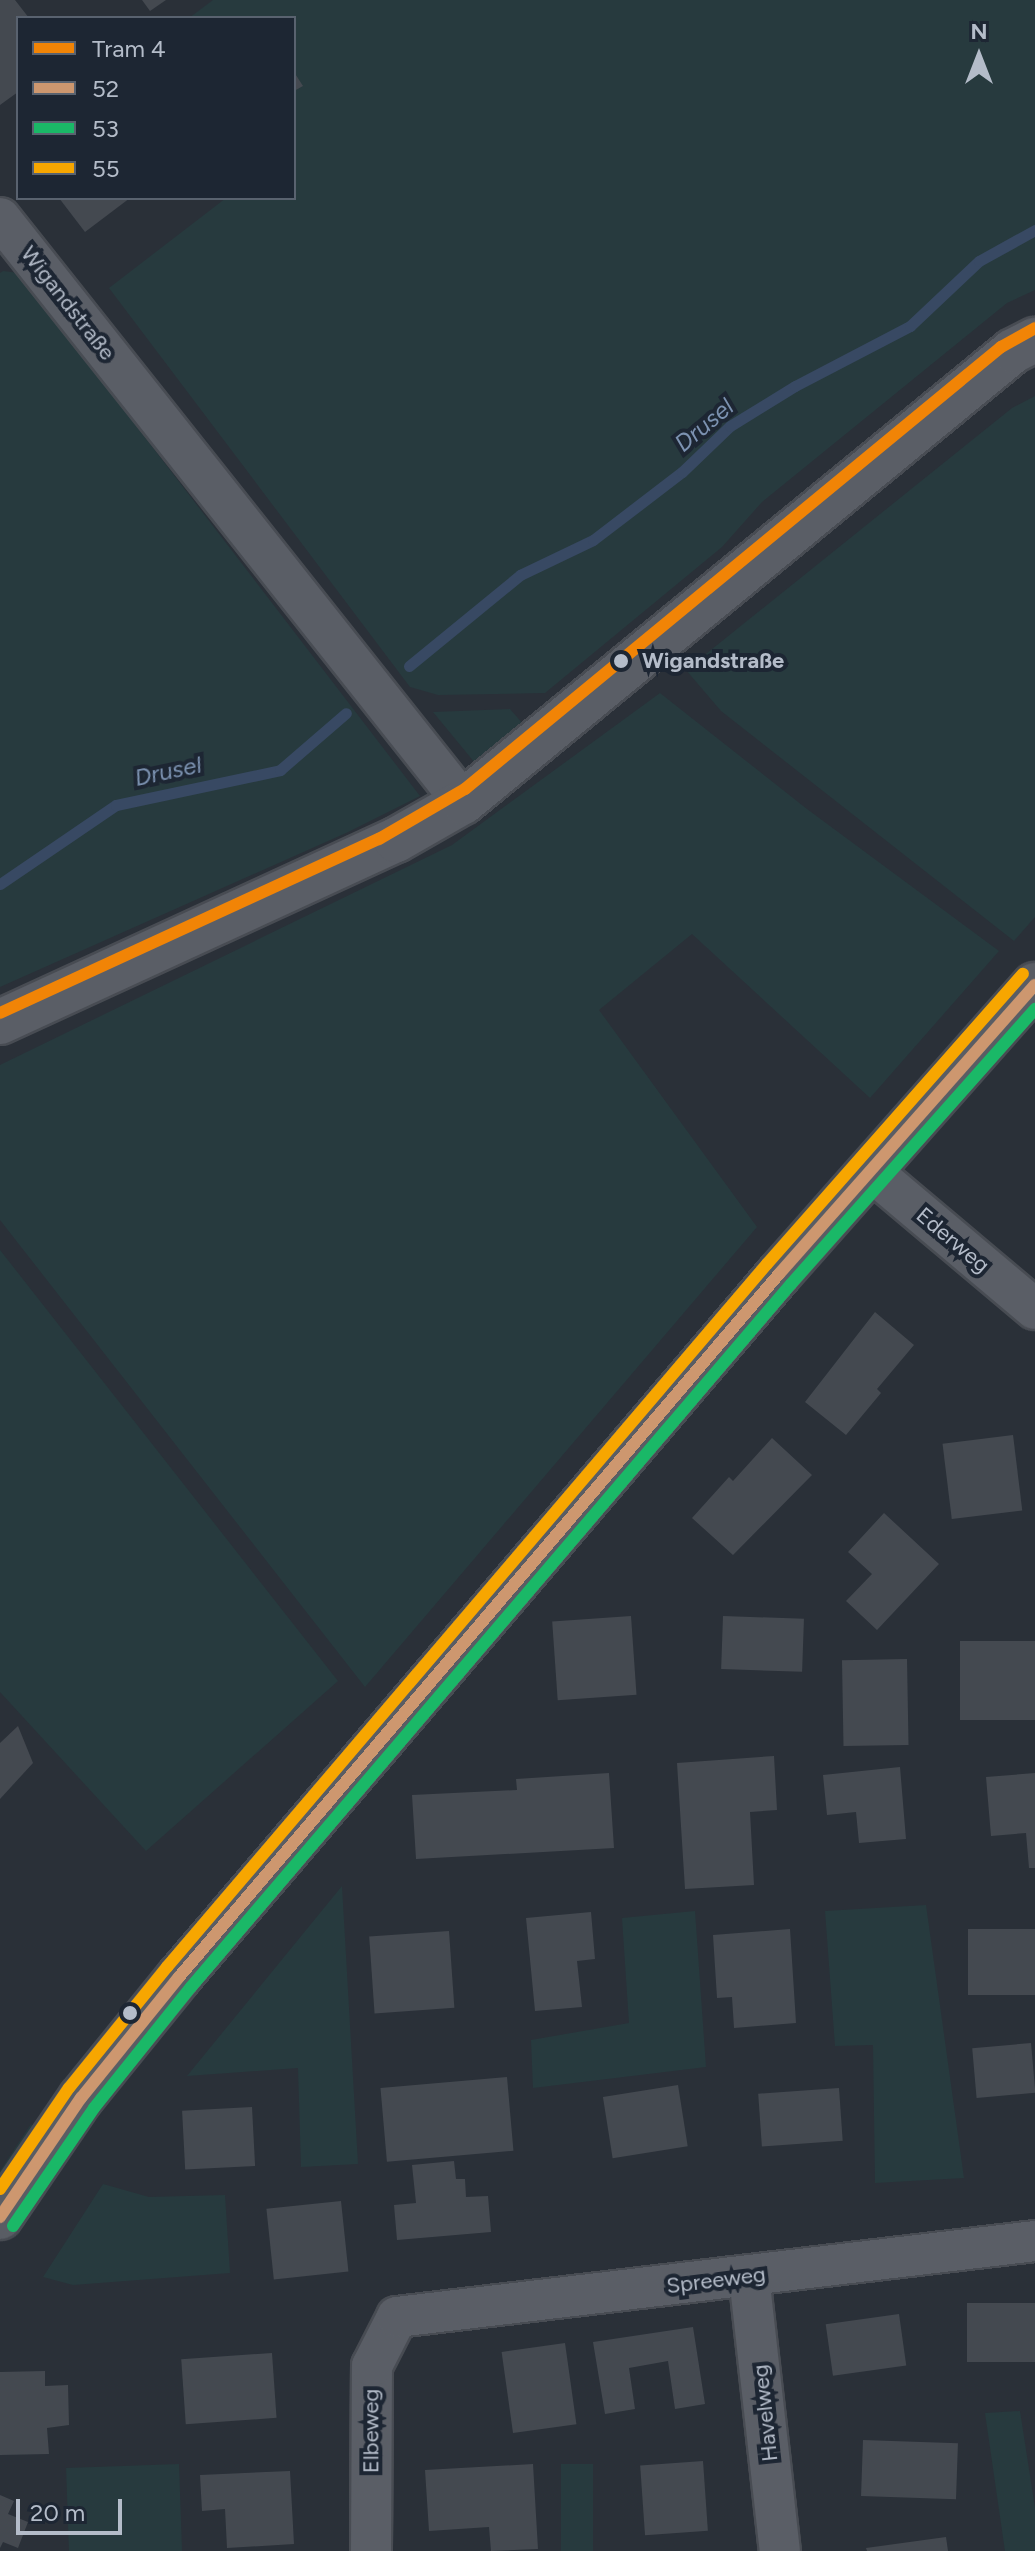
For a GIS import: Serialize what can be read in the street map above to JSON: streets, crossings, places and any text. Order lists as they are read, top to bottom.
{
  "streets": {
    "street": [
      "Wigandstraße",
      "Ederweg",
      "Spreeweg",
      "Havelweg",
      "Elbeweg"
    ]
  },
  "crossings": [
    ["Spreeweg", "Havelweg"],
    ["Spreeweg", "Elbeweg"]
  ],
  "water": ["Drusel"],
  "places": ["Wigandstraße"],
  "lines": [
    "tram line 4",
    "transit line 55",
    "transit line 52",
    "transit line 53"
  ],
  "legend": [
    "Tram 4",
    "52",
    "53",
    "55"
  ],
  "scale_bar": "20 m",
  "north": "top"
}
